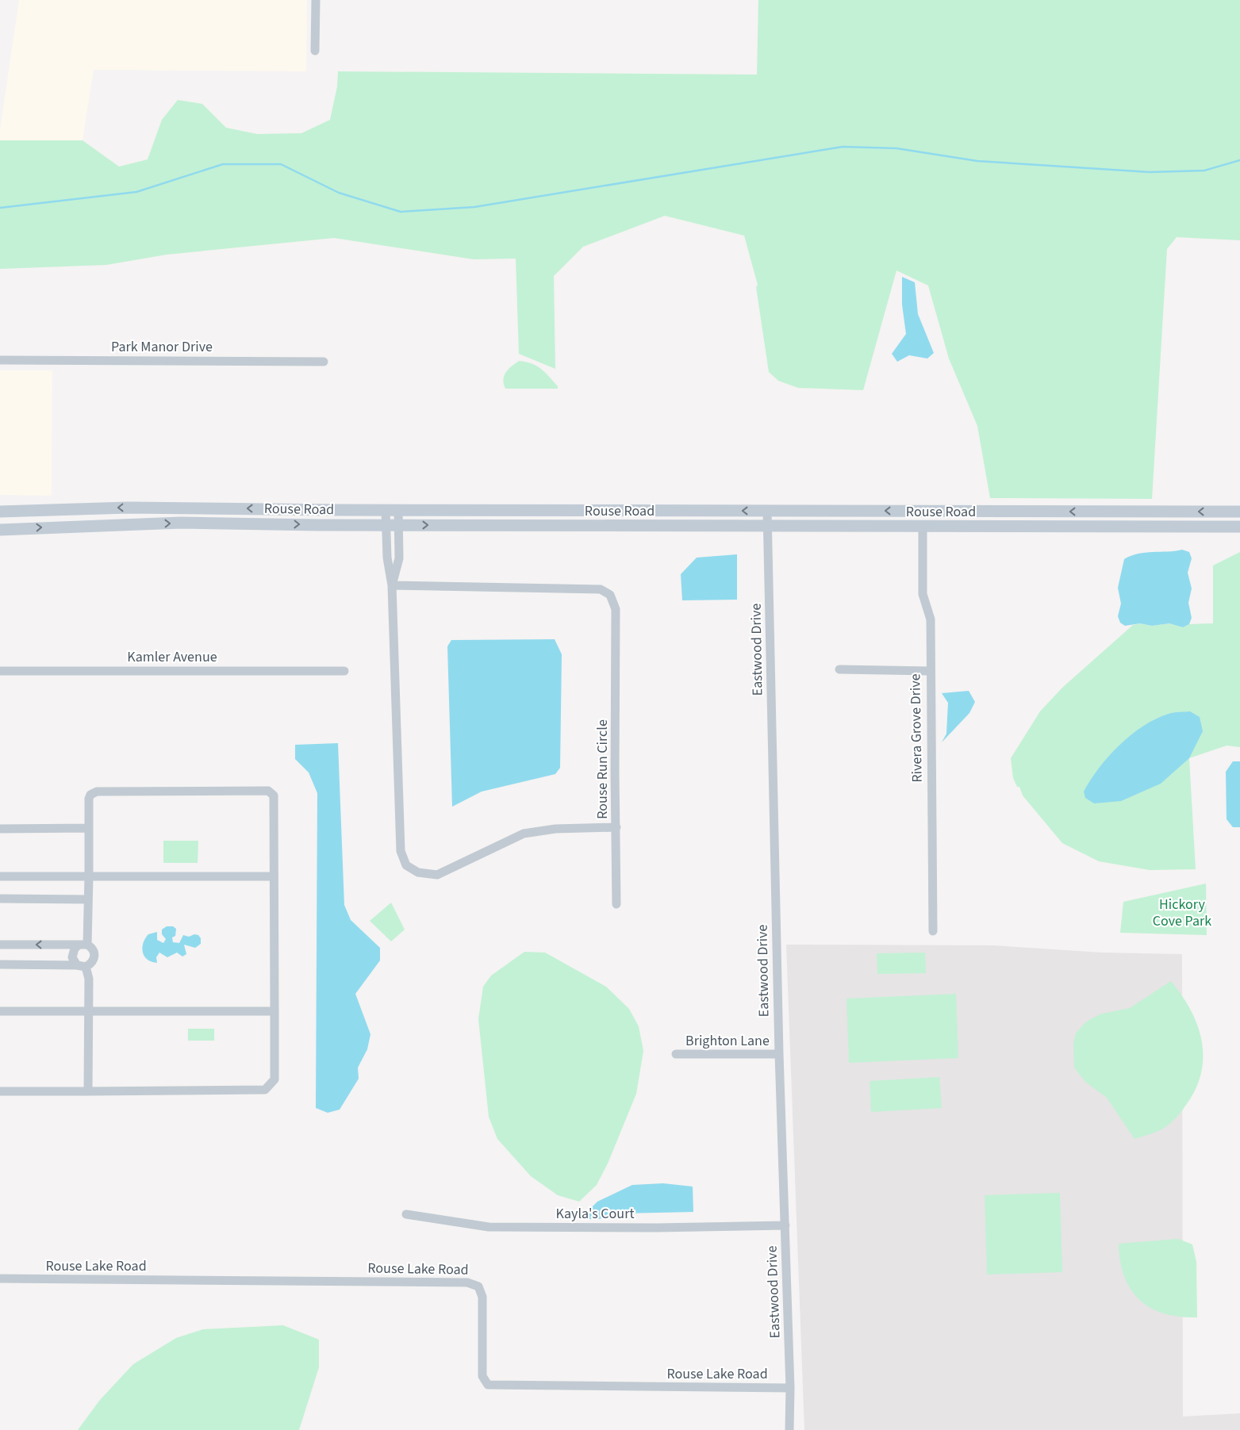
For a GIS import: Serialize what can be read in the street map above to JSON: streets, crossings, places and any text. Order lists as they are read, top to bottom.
{
  "streets": {
    "street": [
      "Park Manor Drive",
      "Rouse Road",
      "Eastwood Drive",
      "Kamler Avenue",
      "Rivera Grove Drive",
      "Rouse Run Circle",
      "Brighton Lane",
      "Kayla's Court",
      "Rouse Lake Road"
    ]
  },
  "crossings": [
    ["Rouse Road", "Eastwood Drive"],
    ["Rouse Road", "Rivera Grove Drive"],
    ["Rouse Road", "Rouse Run Circle"],
    ["Eastwood Drive", "Brighton Lane"],
    ["Eastwood Drive", "Kayla's Court"],
    ["Eastwood Drive", "Rouse Lake Road"]
  ],
  "parks": ["Hickory Cove Park"]
}
